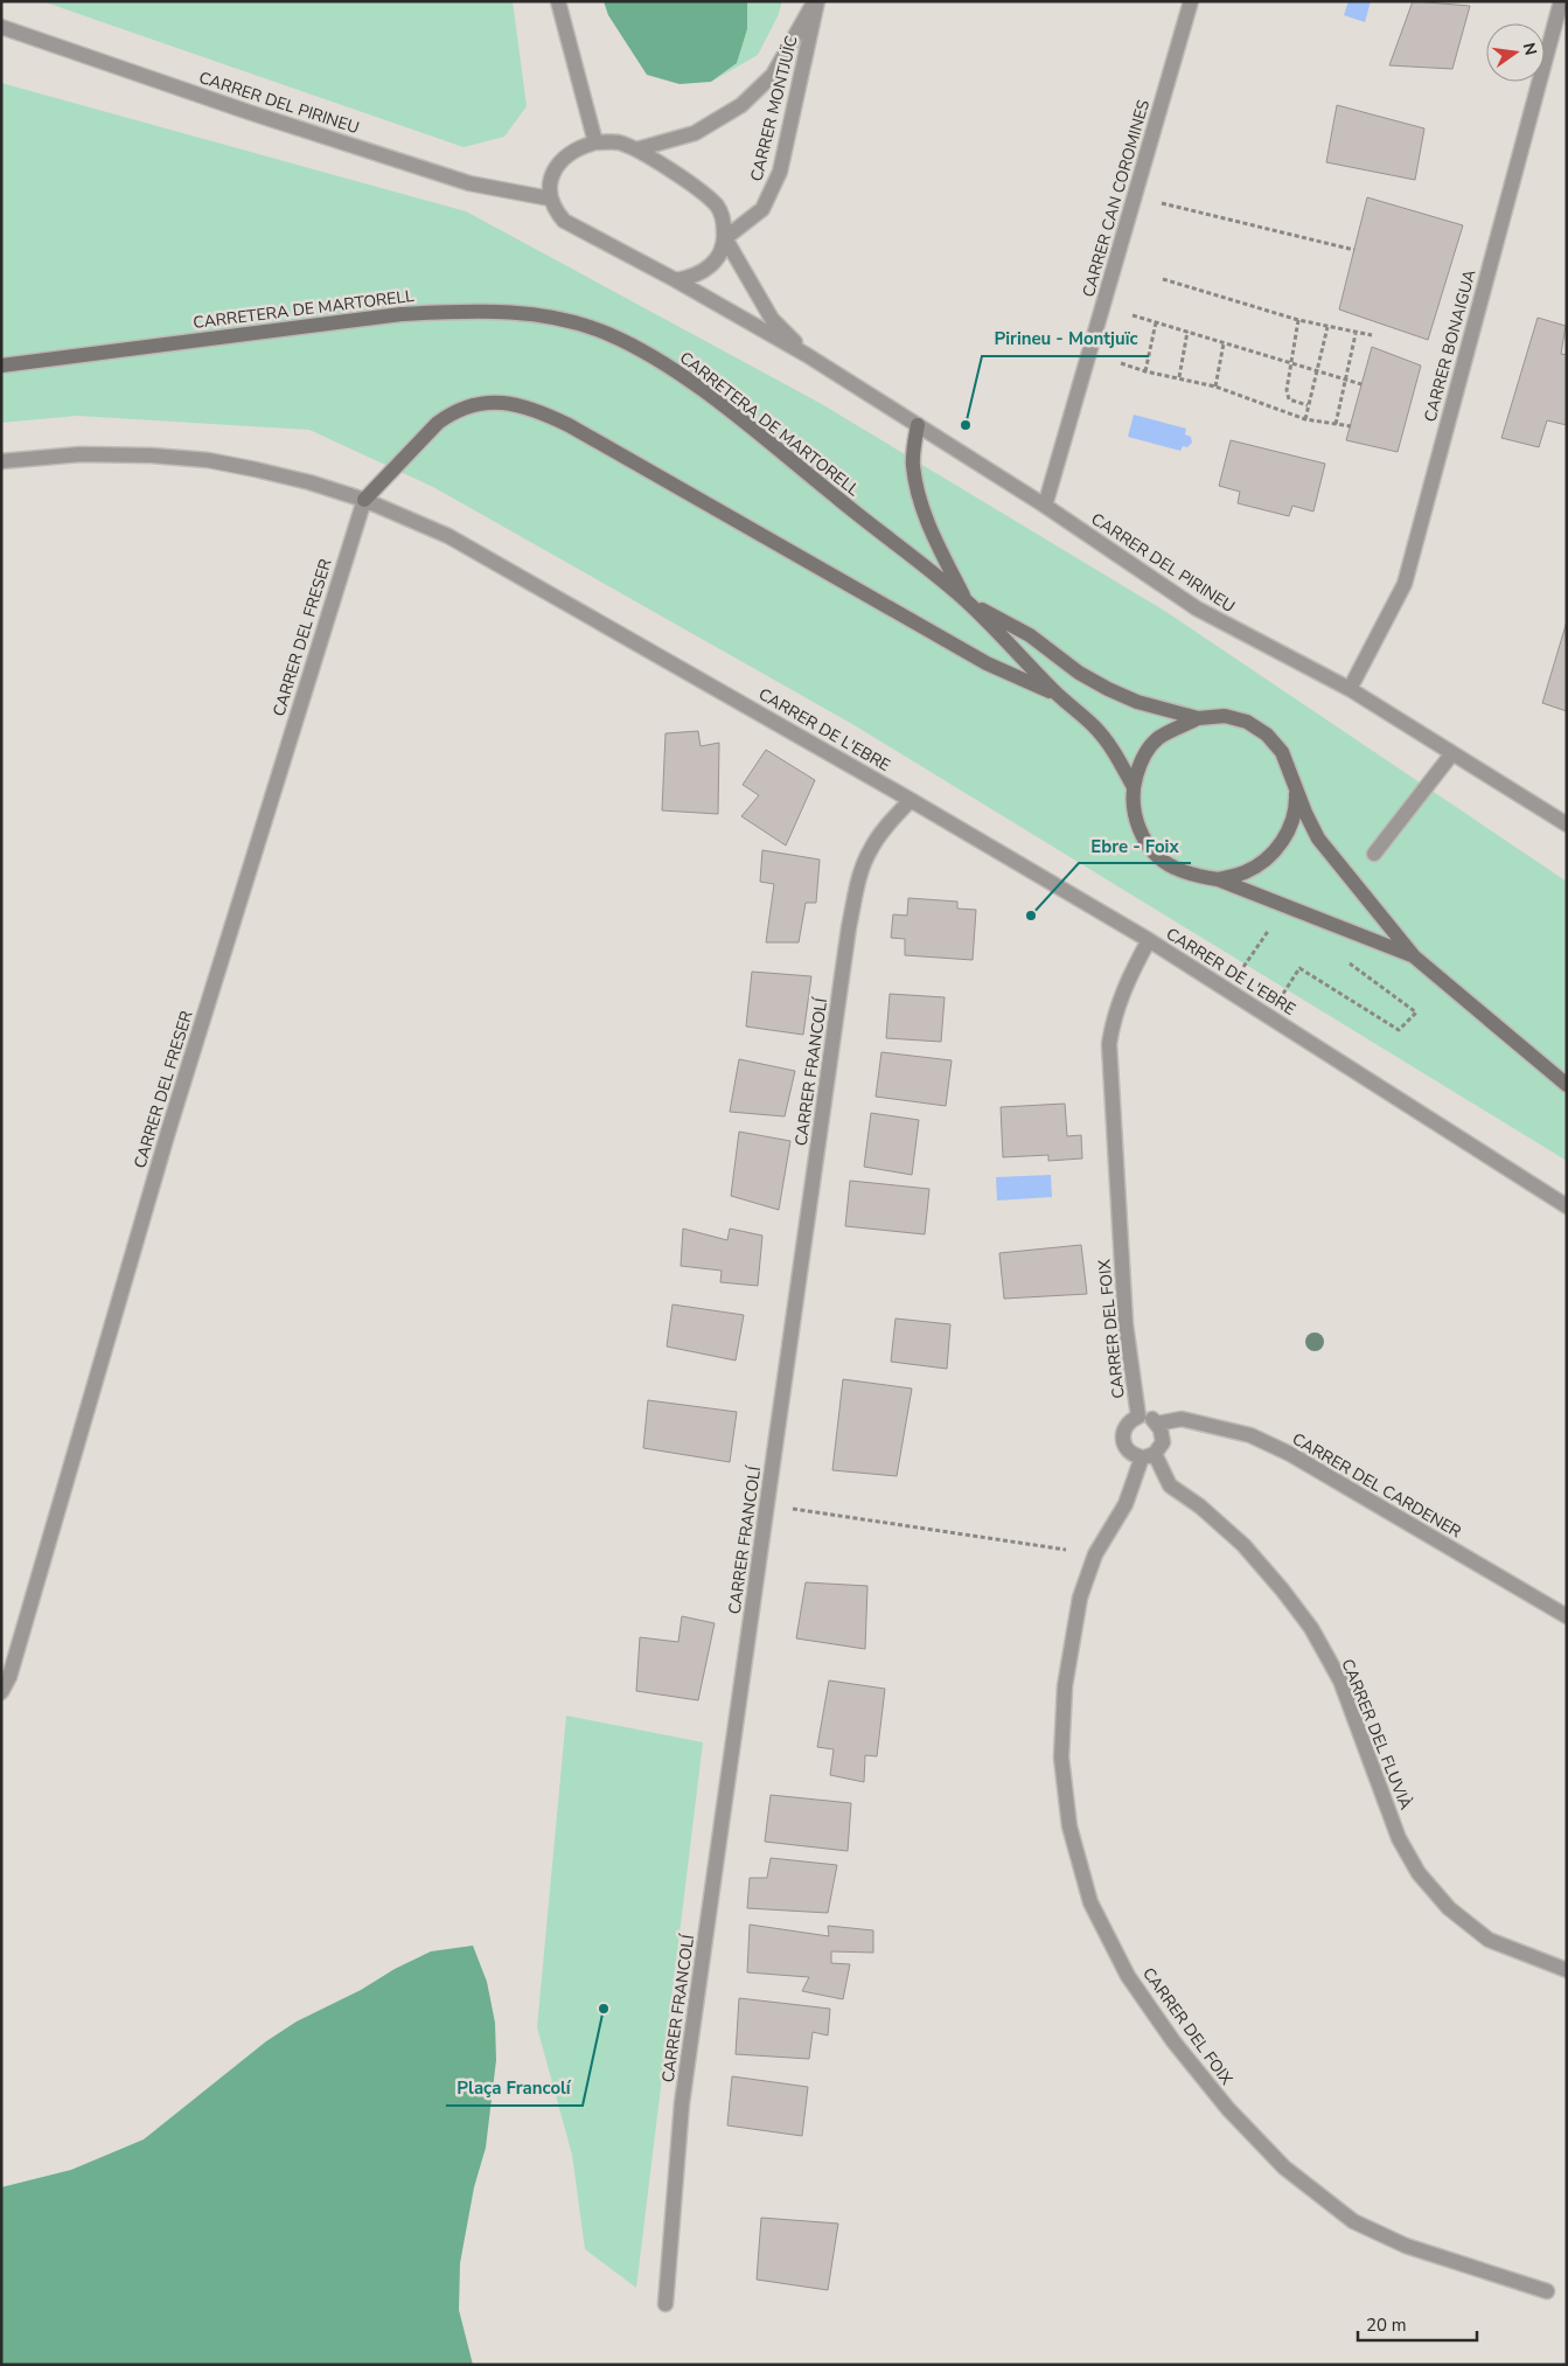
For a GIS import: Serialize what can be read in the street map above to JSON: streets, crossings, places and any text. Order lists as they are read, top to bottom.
{
  "streets": {
    "main road": ["CARRETERA DE MARTORELL"],
    "street": [
      "CARRER DEL PIRINEU",
      "CARRER MONTJUÏC",
      "CARRER CAN COROMINES",
      "CARRER BONAIGUA",
      "CARRER DEL FRESER",
      "CARRER DE L'EBRE",
      "CARRER FRANCOLÍ",
      "CARRER DEL FOIX",
      "CARRER DEL CARDENER",
      "CARRER DEL FLUVIÀ"
    ]
  },
  "crossings": [
    ["CARRER DEL PIRINEU", "CARRER MONTJUÏC"],
    ["CARRER DEL PIRINEU", "CARRER CAN COROMINES"],
    ["CARRER DEL PIRINEU", "CARRER BONAIGUA"],
    ["CARRER DEL FRESER", "CARRER DE L'EBRE"],
    ["CARRER DE L'EBRE", "CARRER FRANCOLÍ"],
    ["CARRER DE L'EBRE", "CARRER DEL FOIX"],
    ["CARRER DEL FOIX", "CARRER DEL CARDENER"],
    ["CARRER DEL FOIX", "CARRER DEL FLUVIÀ"],
    ["CARRER DEL CARDENER", "CARRER DEL FLUVIÀ"]
  ],
  "places": ["Pirineu - Montjuïc", "Ebre - Foix", "Plaça Francolí"],
  "scale_bar": "20 m",
  "north": "right"
}
